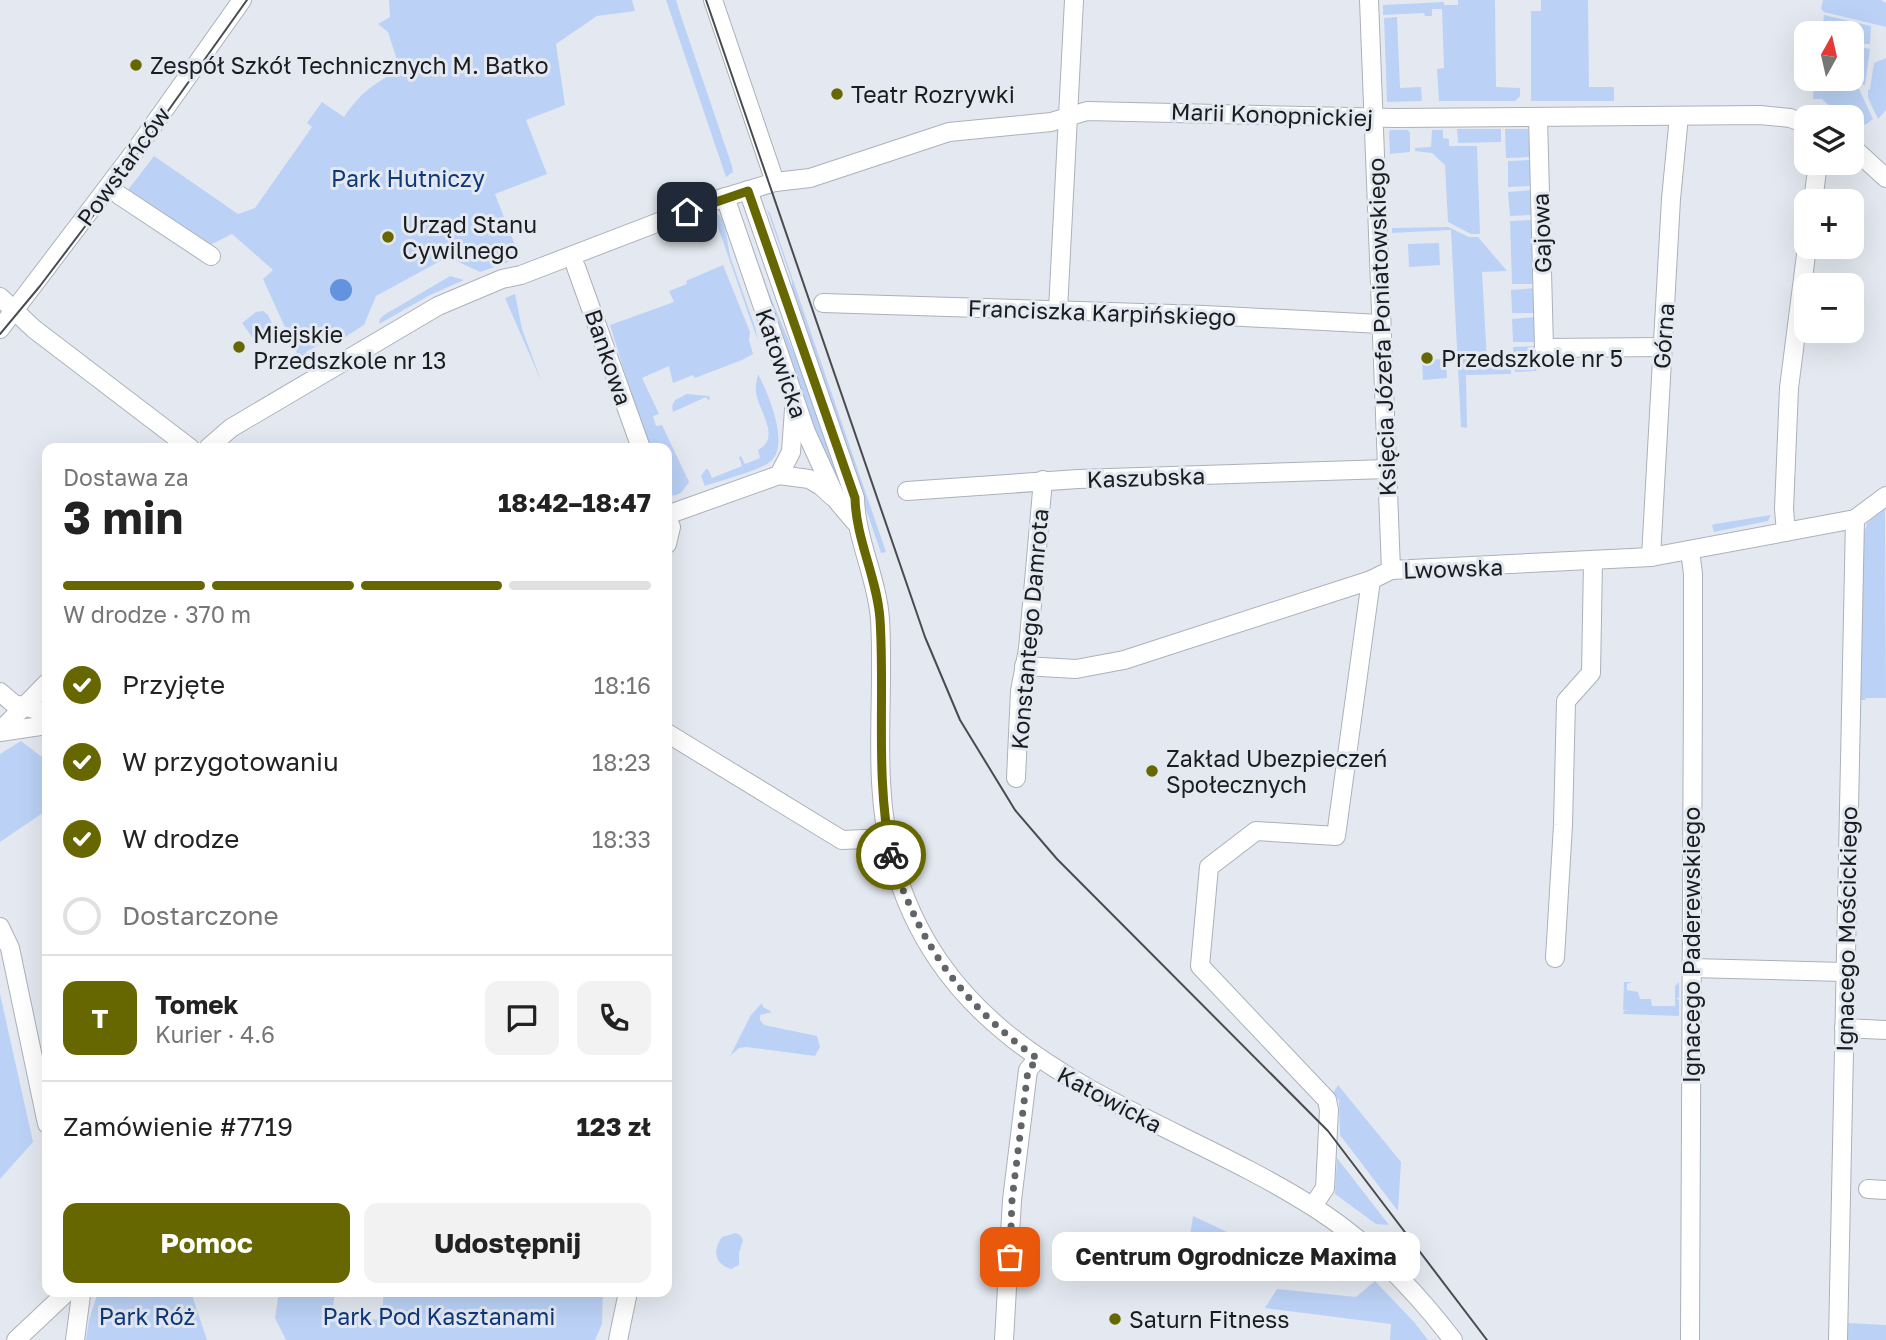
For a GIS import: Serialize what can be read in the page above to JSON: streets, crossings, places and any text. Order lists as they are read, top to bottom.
{
  "streets": {
    "street": [
      "Marii Konopnickiej",
      "Powstańców",
      "Gajowa",
      "Franciszka Karpińskiego",
      "Księcia Józefa Poniatowskiego",
      "Górna",
      "Bankowa",
      "Katowicka",
      "Kaszubska",
      "Lwowska",
      "Konstantego Damrota",
      "Ignacego Mościckiego",
      "Ignacego Paderewskiego"
    ]
  },
  "crossings": [
    ["Marii Konopnickiej", "Gajowa"],
    ["Marii Konopnickiej", "Księcia Józefa Poniatowskiego"],
    ["Marii Konopnickiej", "Górna"],
    ["Marii Konopnickiej", "Katowicka"],
    ["Gajowa", "Górna"],
    ["Franciszka Karpińskiego", "Księcia Józefa Poniatowskiego"],
    ["Księcia Józefa Poniatowskiego", "Kaszubska"],
    ["Księcia Józefa Poniatowskiego", "Lwowska"],
    ["Górna", "Lwowska"],
    ["Kaszubska", "Konstantego Damrota"],
    ["Lwowska", "Konstantego Damrota"],
    ["Lwowska", "Ignacego Mościckiego"],
    ["Lwowska", "Ignacego Paderewskiego"]
  ],
  "parks": ["Park Hutniczy", "Park Róż", "Park Pod Kasztanami"],
  "places": [
    "Zespół Szkół Technicznych M. Batko",
    "Teatr Rozrywki",
    "Urząd Stanu Cywilnego",
    "Miejskie Przedszkole nr 13",
    "Przedszkole nr 5",
    "Zakład Ubezpieczeń Społecznych",
    "Centrum Ogrodnicze Maxima",
    "Saturn Fitness"
  ],
  "north": "top",
  "page": {
    "map_buttons": ["+", "−"],
    "heading": ["3 min", "Dostawa za", "18:42–18:47"],
    "panel": [
      "Tomek",
      "Kurier · 4.6",
      "Zamówienie #7719",
      "123 zł"
    ],
    "bar": "W drodze · 370 m",
    "list": [
      ["Przyjęte", "18:16"],
      ["W przygotowaniu", "18:23"],
      ["W drodze", "18:33"],
      "Dostarczone"
    ],
    "round": "T",
    "buttons": ["Pomoc", "Udostępnij"],
    "bubble": "Centrum Ogrodnicze Maxima"
  }
}
